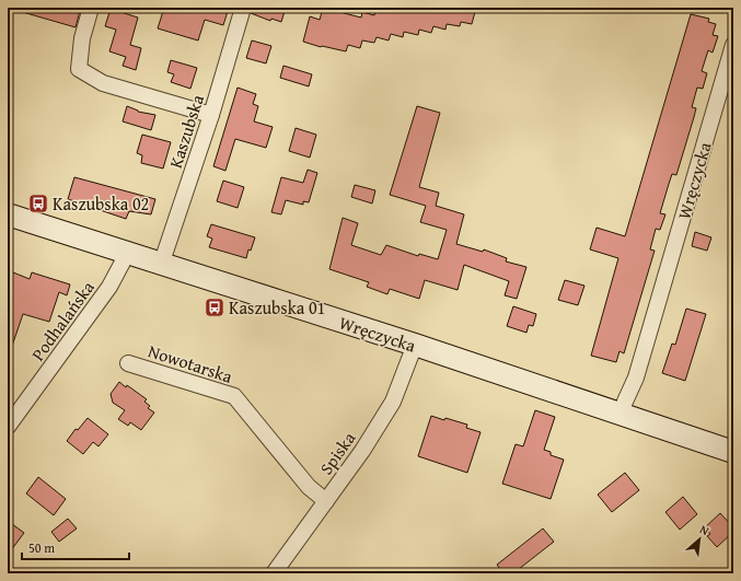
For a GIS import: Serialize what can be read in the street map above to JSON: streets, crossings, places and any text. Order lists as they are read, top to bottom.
{
  "streets": {
    "main road": ["Wręczycka"],
    "street": [
      "Kaszubska",
      "Podhalańska",
      "Nowotarska",
      "Spiska"
    ]
  },
  "crossings": [
    ["Kaszubska", "Wręczycka"],
    ["Wręczycka", "Podhalańska"],
    ["Wręczycka", "Spiska"],
    ["Nowotarska", "Spiska"]
  ],
  "places": {
    "bus stop": ["Kaszubska 02", "Kaszubska 01"]
  },
  "scale_bar": "50 m",
  "north": "top right"
}
